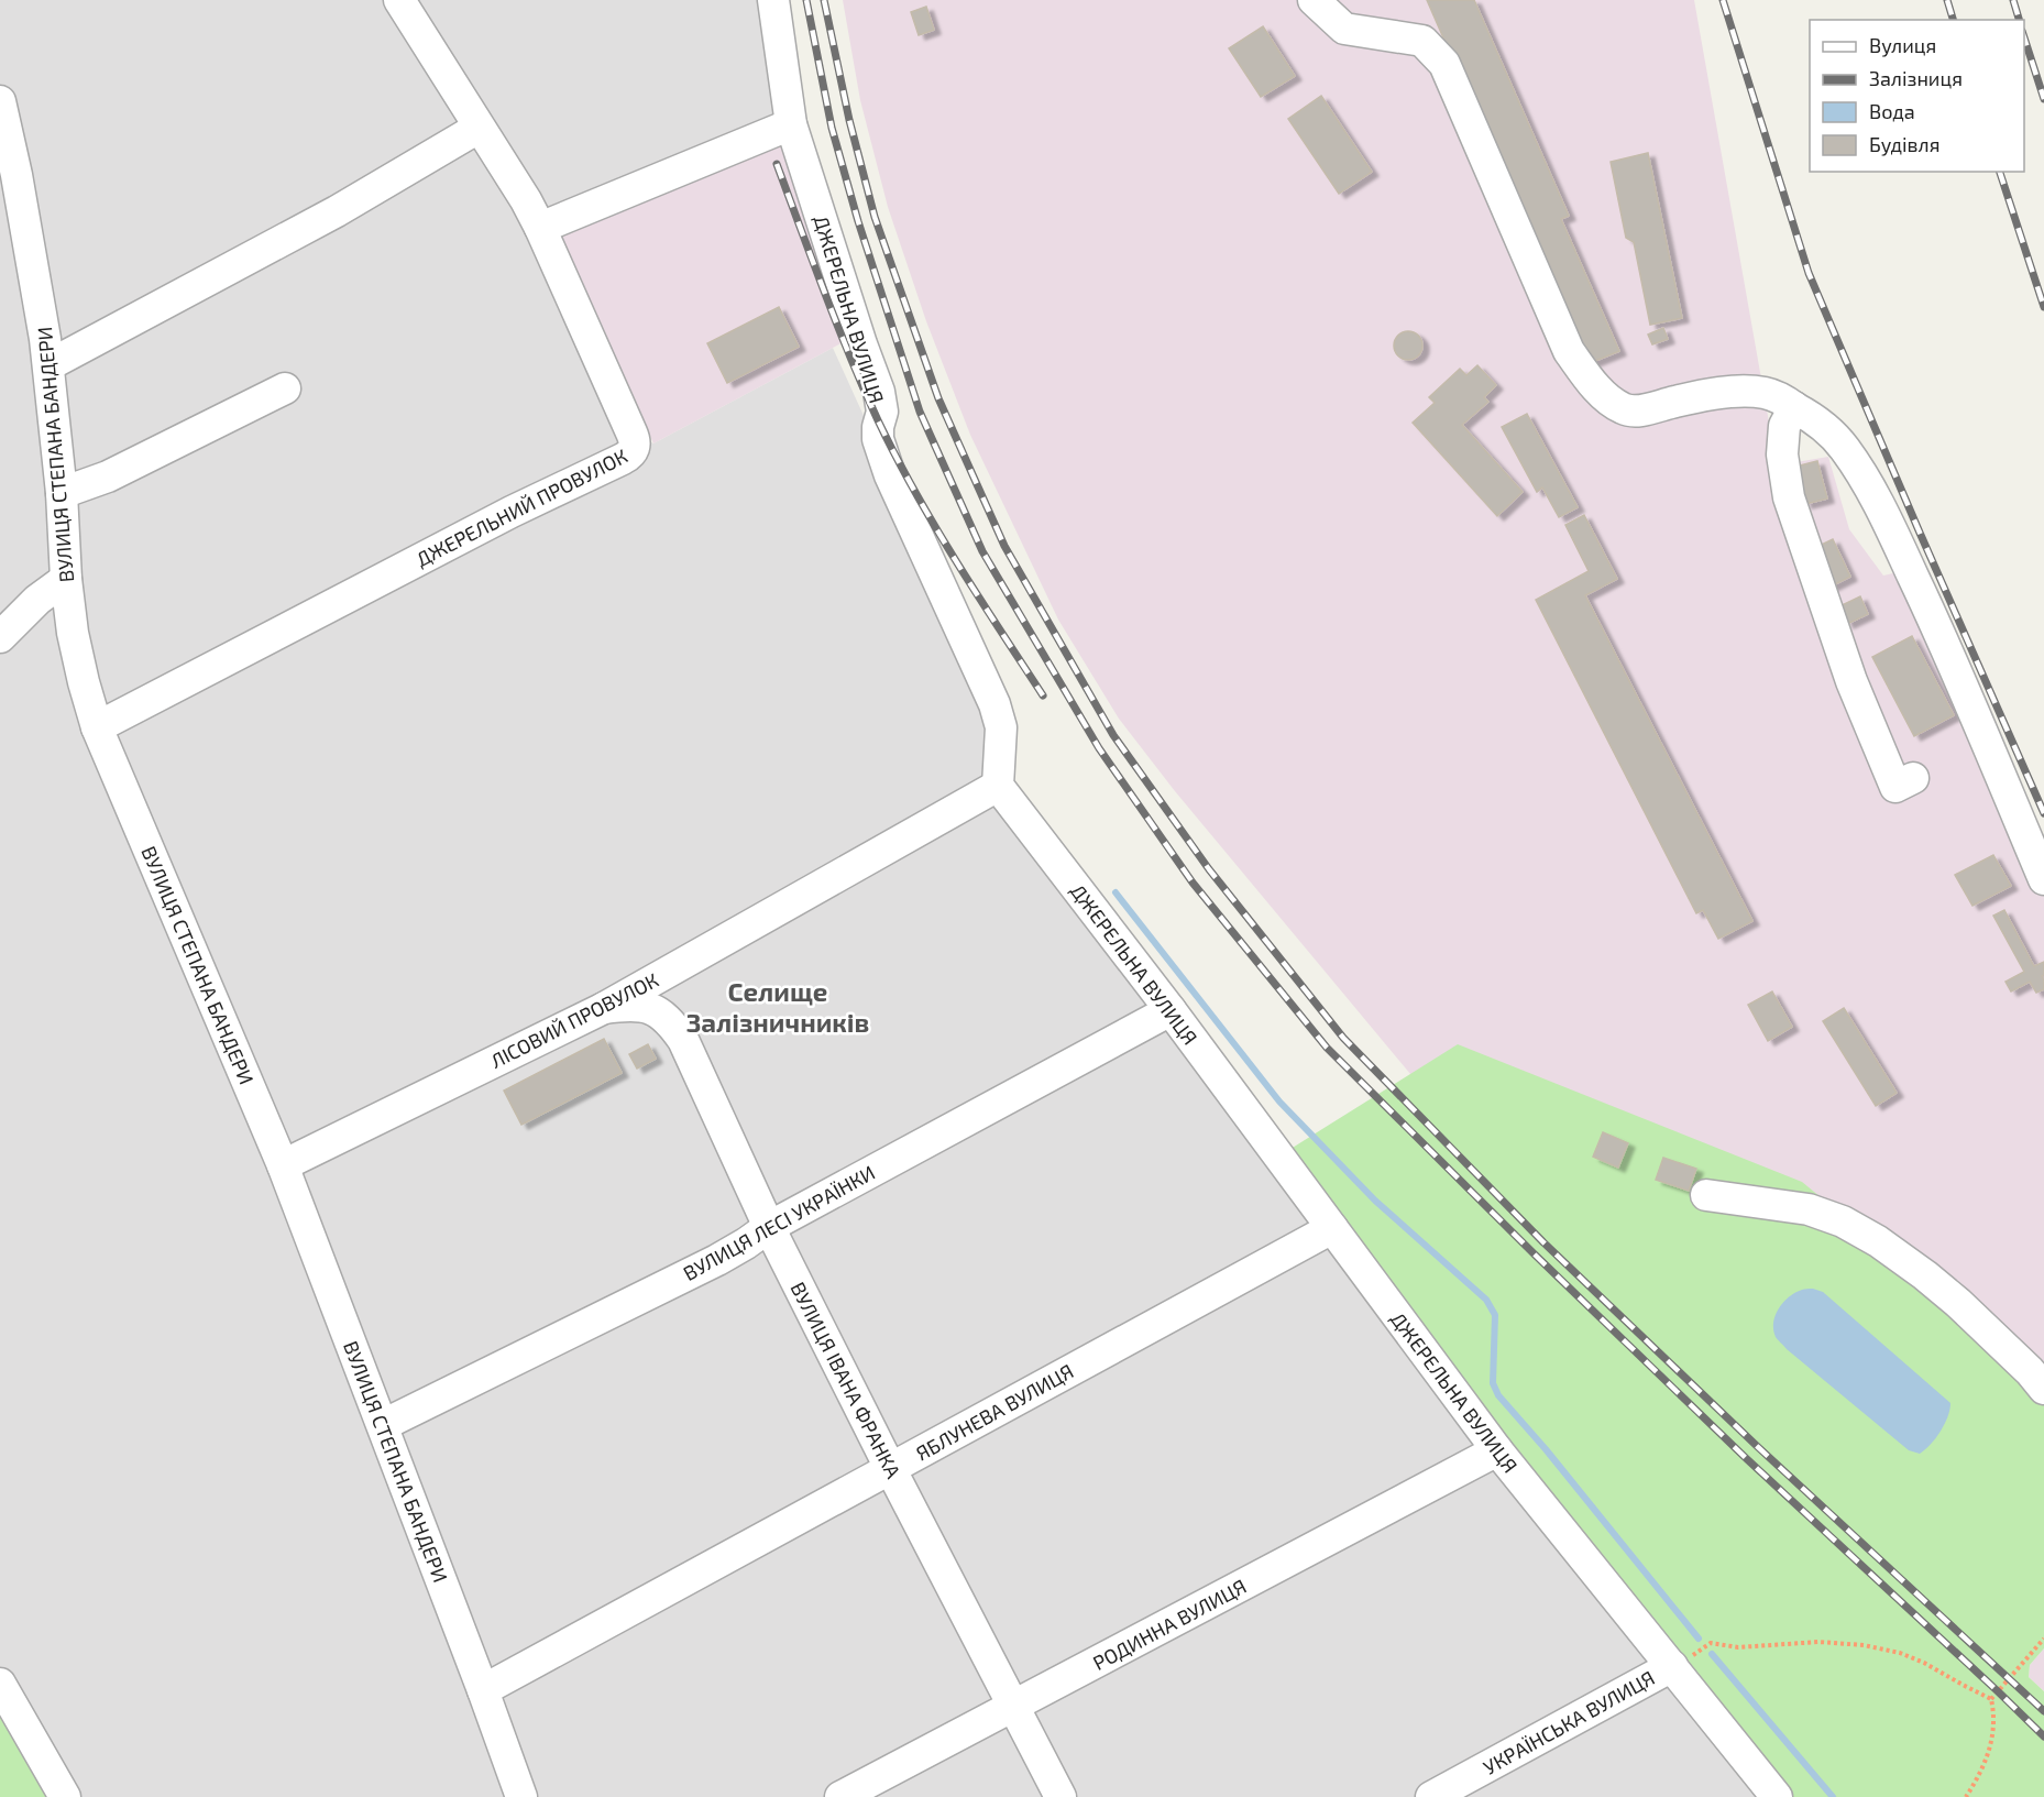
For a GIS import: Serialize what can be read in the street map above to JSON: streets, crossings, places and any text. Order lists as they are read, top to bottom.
{
  "streets": {
    "street": [
      "ДЖЕРЕЛЬНА ВУЛИЦЯ",
      "ВУЛИЦЯ СТЕПАНА БАНДЕРИ",
      "ДЖЕРЕЛЬНИЙ ПРОВУЛОК",
      "ЛІСОВИЙ ПРОВУЛОК",
      "ВУЛИЦЯ ЛЕСІ УКРАЇНКИ",
      "ВУЛИЦЯ ІВАНА ФРАНКА",
      "ЯБЛУНЕВА ВУЛИЦЯ",
      "РОДИННА ВУЛИЦЯ",
      "УКРАЇНСЬКА ВУЛИЦЯ"
    ]
  },
  "crossings": [
    ["ДЖЕРЕЛЬНА ВУЛИЦЯ", "ЛІСОВИЙ ПРОВУЛОК"],
    ["ДЖЕРЕЛЬНА ВУЛИЦЯ", "ВУЛИЦЯ ЛЕСІ УКРАЇНКИ"],
    ["ДЖЕРЕЛЬНА ВУЛИЦЯ", "ЯБЛУНЕВА ВУЛИЦЯ"],
    ["ДЖЕРЕЛЬНА ВУЛИЦЯ", "РОДИННА ВУЛИЦЯ"],
    ["ДЖЕРЕЛЬНА ВУЛИЦЯ", "УКРАЇНСЬКА ВУЛИЦЯ"],
    ["ВУЛИЦЯ СТЕПАНА БАНДЕРИ", "ДЖЕРЕЛЬНИЙ ПРОВУЛОК"],
    ["ВУЛИЦЯ СТЕПАНА БАНДЕРИ", "ЛІСОВИЙ ПРОВУЛОК"],
    ["ВУЛИЦЯ СТЕПАНА БАНДЕРИ", "ВУЛИЦЯ ЛЕСІ УКРАЇНКИ"],
    ["ВУЛИЦЯ СТЕПАНА БАНДЕРИ", "ЯБЛУНЕВА ВУЛИЦЯ"],
    ["ЛІСОВИЙ ПРОВУЛОК", "ВУЛИЦЯ ІВАНА ФРАНКА"],
    ["ВУЛИЦЯ ЛЕСІ УКРАЇНКИ", "ВУЛИЦЯ ІВАНА ФРАНКА"],
    ["ВУЛИЦЯ ІВАНА ФРАНКА", "ЯБЛУНЕВА ВУЛИЦЯ"],
    ["ВУЛИЦЯ ІВАНА ФРАНКА", "РОДИННА ВУЛИЦЯ"]
  ],
  "districts": ["Селище Залізничників"],
  "legend": [
    "Вулиця",
    "Залізниця",
    "Вода",
    "Будівля"
  ]
}
